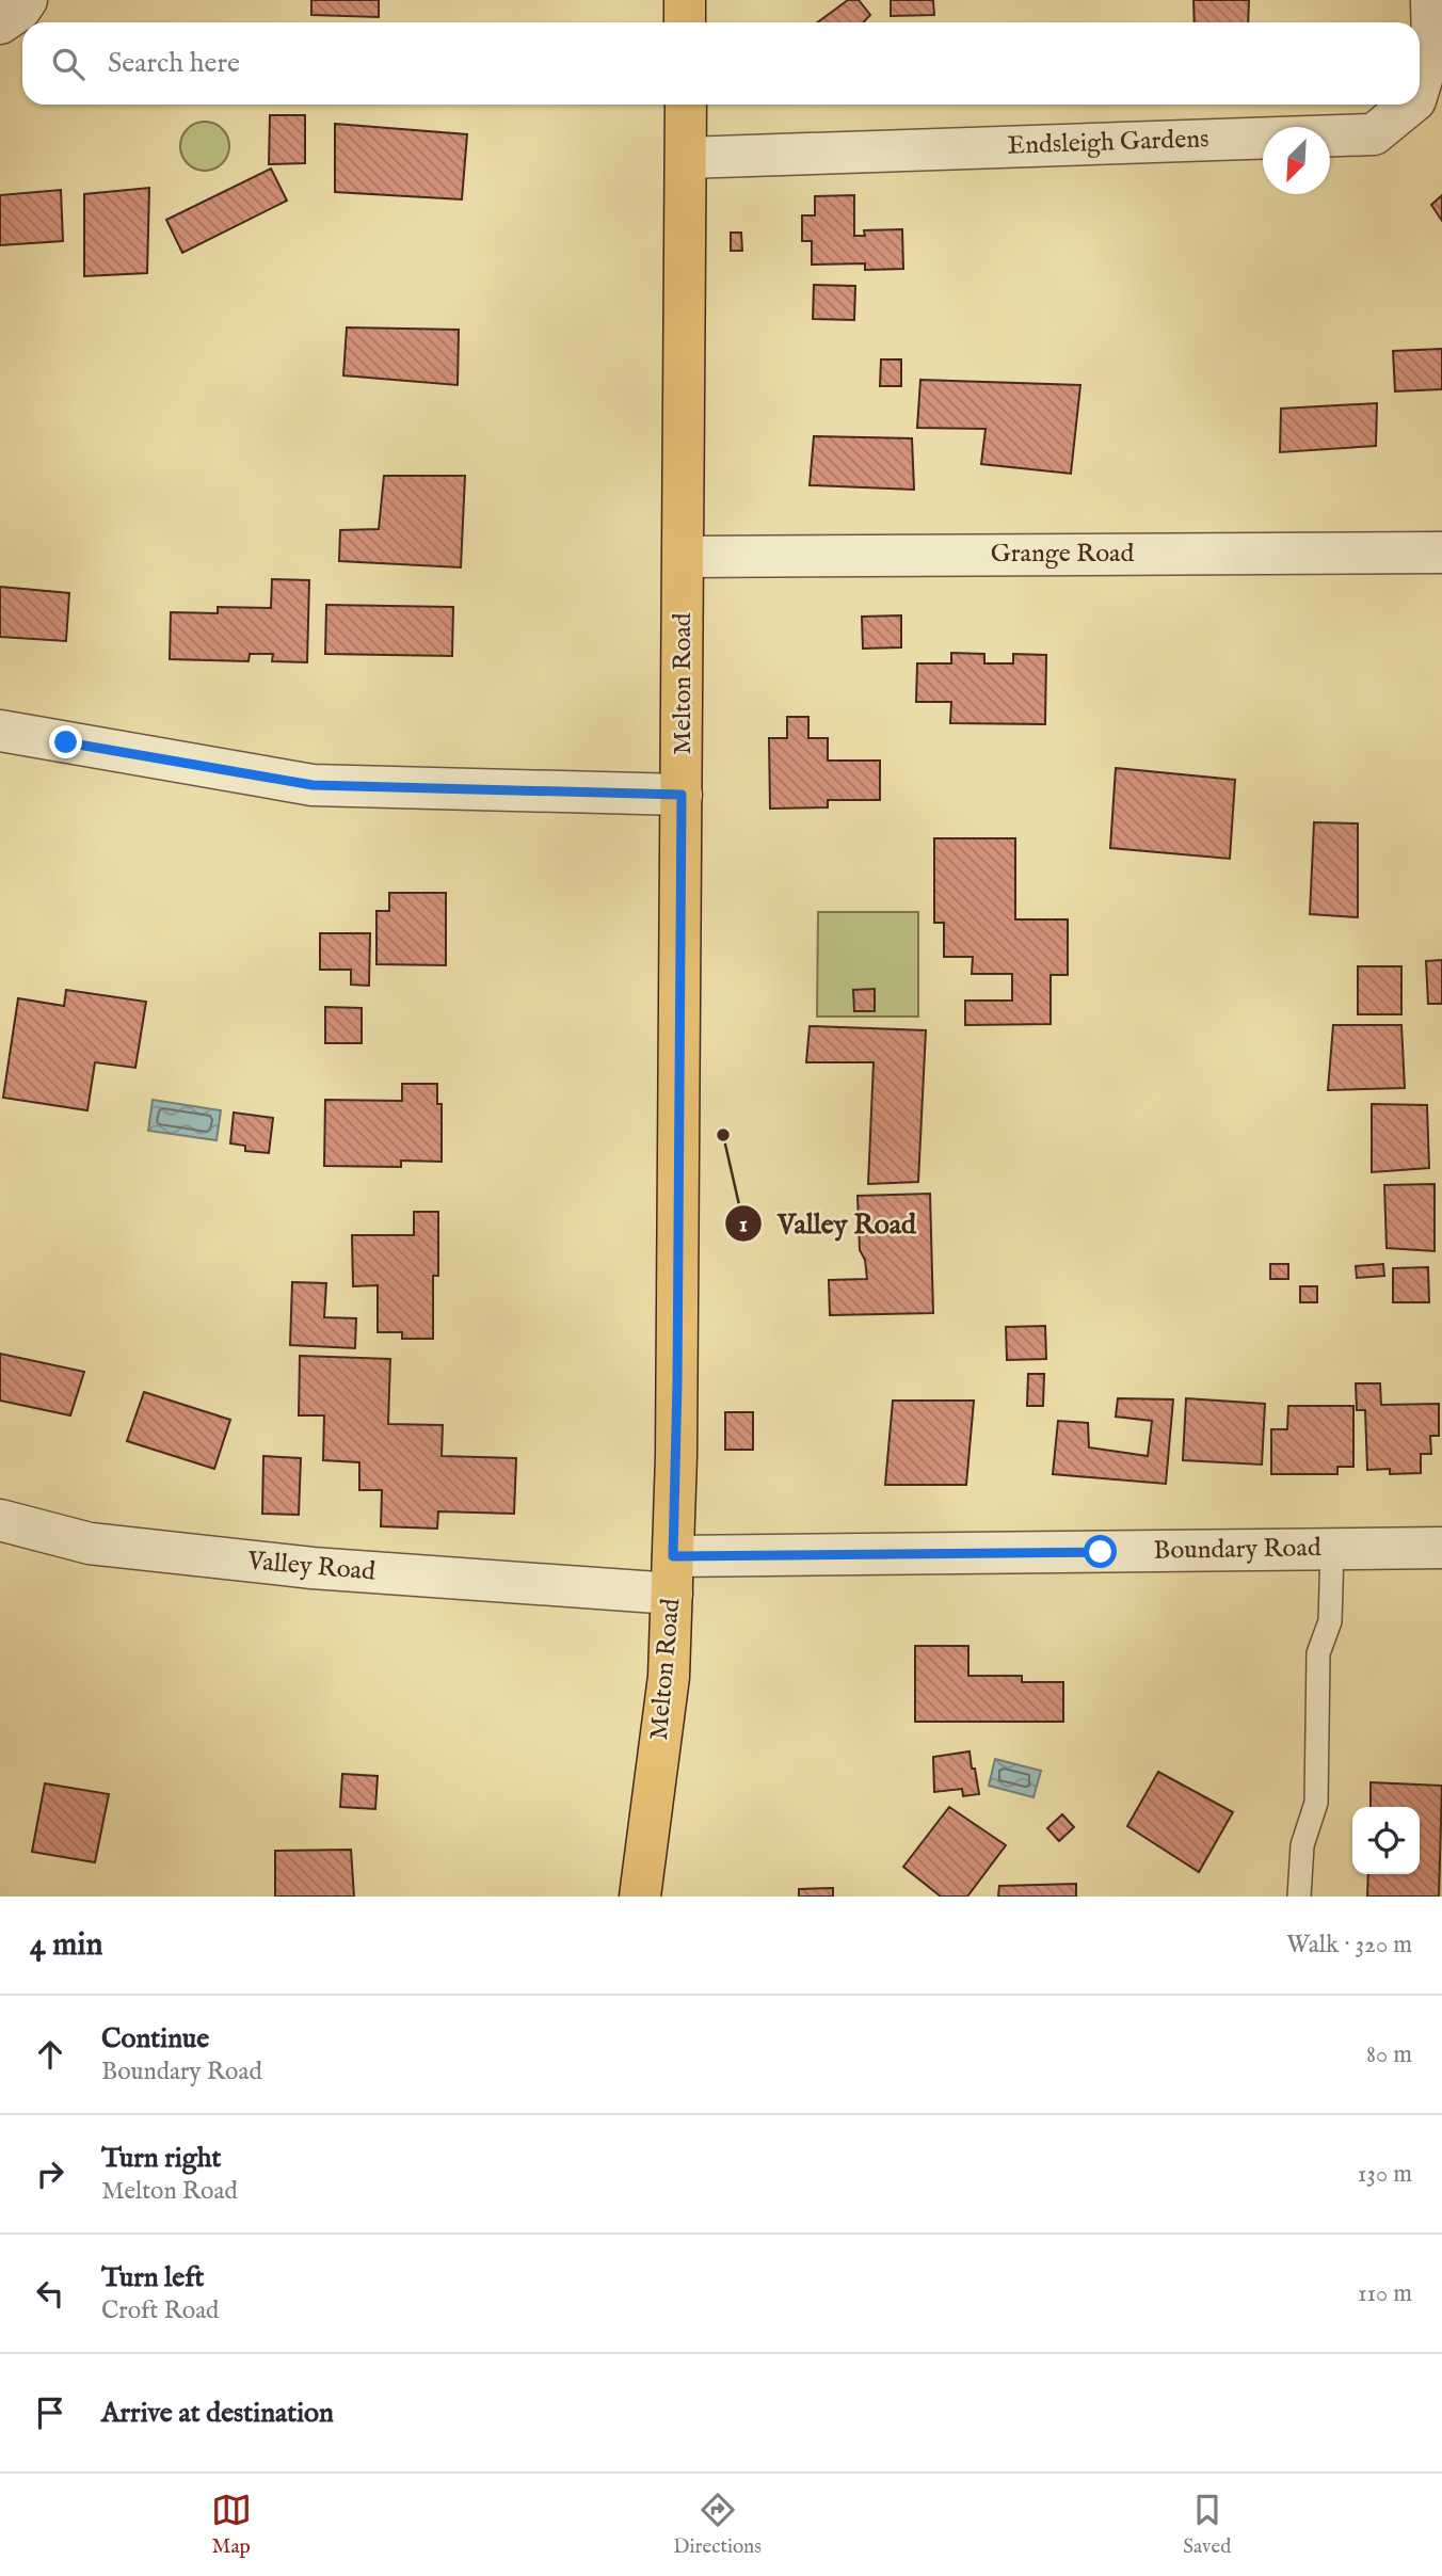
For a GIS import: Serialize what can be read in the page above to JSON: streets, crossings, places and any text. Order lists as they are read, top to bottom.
{
  "streets": {
    "main road": ["Melton Road"],
    "street": [
      "Endsleigh Gardens",
      "Grange Road",
      "Boundary Road",
      "Valley Road"
    ]
  },
  "crossings": [
    ["Endsleigh Gardens", "Melton Road"],
    ["Grange Road", "Melton Road"],
    ["Melton Road", "Boundary Road"],
    ["Melton Road", "Valley Road"],
    ["Boundary Road", "Valley Road"]
  ],
  "places": ["Valley Road"],
  "north": "bottom left",
  "page": {
    "search": "Search here",
    "heading": ["4 min", "Walk · 320 m"],
    "list": [
      ["Continue", "Boundary Road", "80 m"],
      ["Turn right", "Melton Road", "130 m"],
      ["Turn left", "Croft Road", "110 m"],
      "Arrive at destination"
    ],
    "nav": ["Map", "Directions", "Saved"]
  }
}
